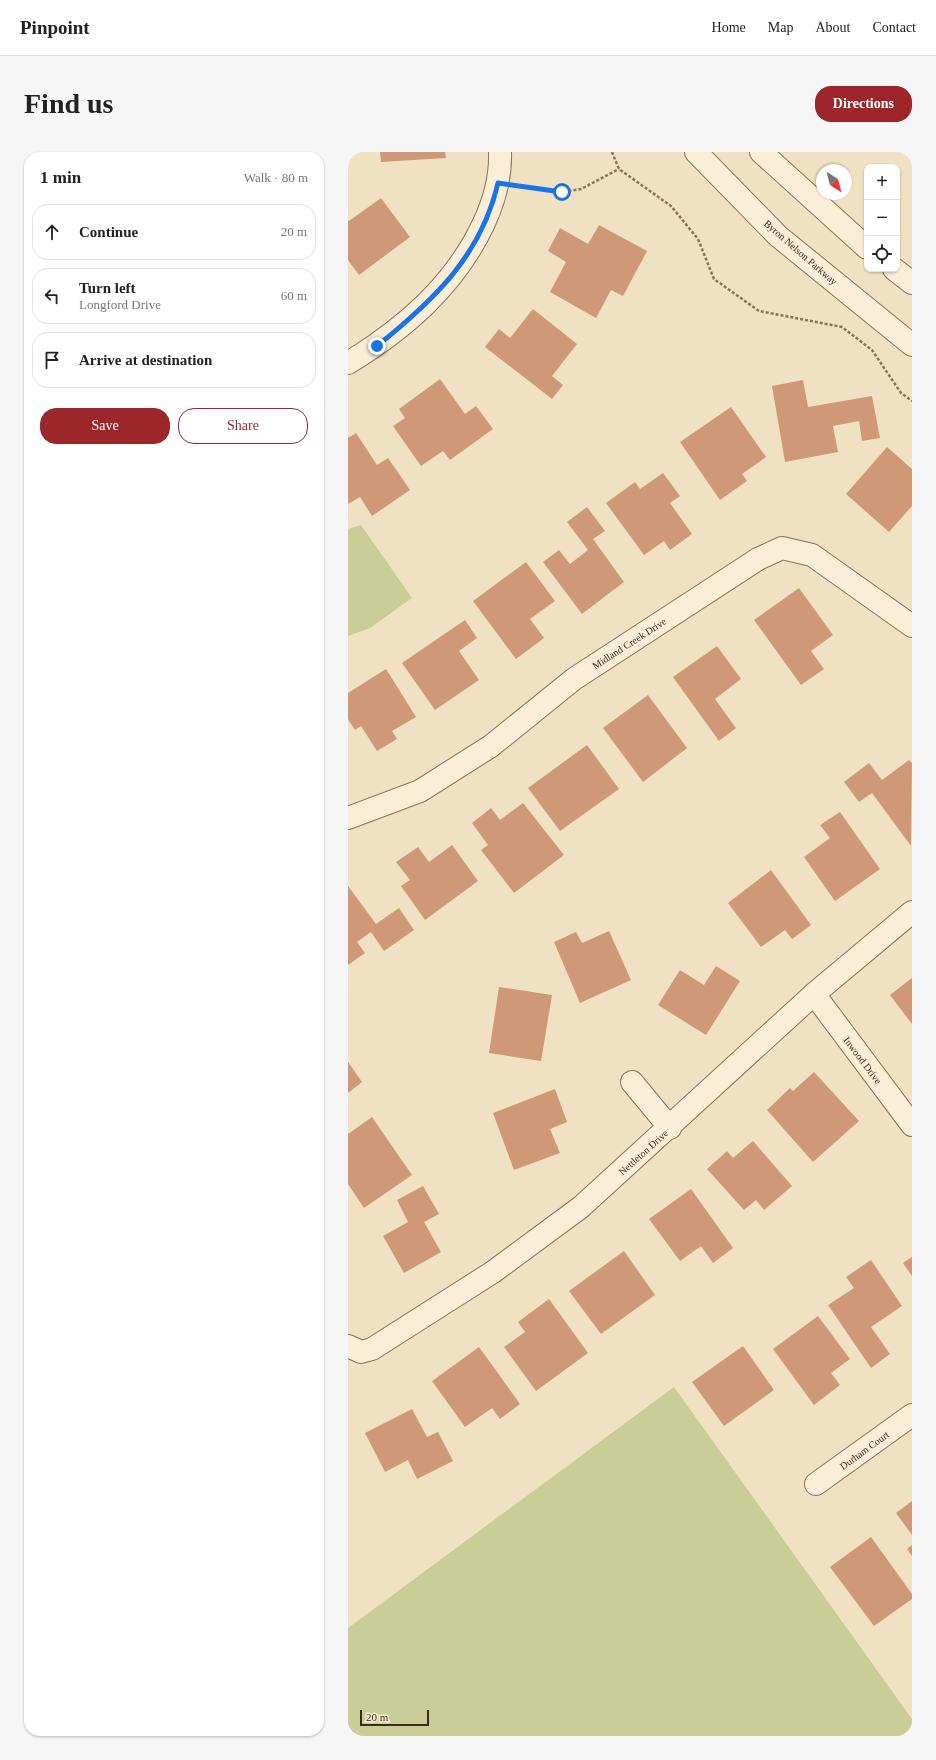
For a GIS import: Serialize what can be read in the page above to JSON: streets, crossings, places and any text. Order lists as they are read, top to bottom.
{
  "streets": {
    "street": [
      "Byron Nelson Parkway",
      "Midland Creek Drive",
      "Inwood Drive",
      "Nettleton Drive",
      "Durham Court"
    ]
  },
  "crossings": [
    ["Inwood Drive", "Nettleton Drive"]
  ],
  "scale_bar": "20 m",
  "north": "bottom right",
  "page": {
    "header": "Pinpoint",
    "nav": [
      "Home",
      "Map",
      "About",
      "Contact"
    ],
    "buttons": [
      "Directions",
      ["Save", "Share"]
    ],
    "title": "Find us",
    "heading": ["1 min", "Walk · 80 m"],
    "map_buttons": ["+", "−"],
    "list": [
      ["Continue", "20 m"],
      ["Turn left", "Longford Drive", "60 m"],
      "Arrive at destination"
    ],
    "scale": "20 m"
  }
}
